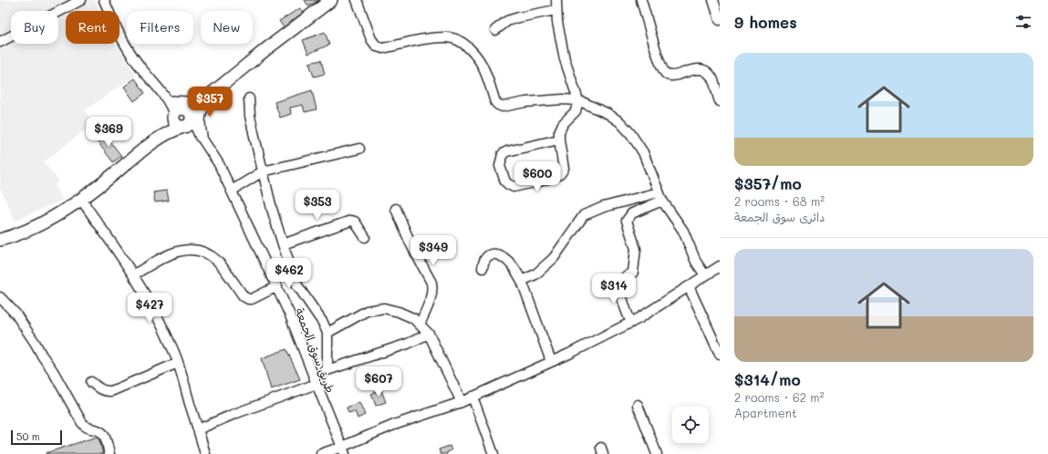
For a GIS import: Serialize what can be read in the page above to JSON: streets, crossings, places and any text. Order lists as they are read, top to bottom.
{
  "streets": {
    "street": ["طريق سوق الجمعة"]
  },
  "scale_bar": "50 m",
  "page": {
    "heading": "9 homes",
    "chip": [
      "Buy",
      "Rent",
      "Filters",
      "New"
    ],
    "list": [
      {
        "name": "$357/mo",
        "note": "2 rooms · 68 m² · دائرى سوق الجمعة"
      },
      {
        "name": "$314/mo",
        "note": "2 rooms · 62 m² · Apartment"
      }
    ],
    "price": [
      "$357",
      "$369",
      "$600",
      "$353",
      "$349",
      "$462",
      "$314",
      "$427",
      "$607"
    ],
    "scale": "50 m"
  }
}
